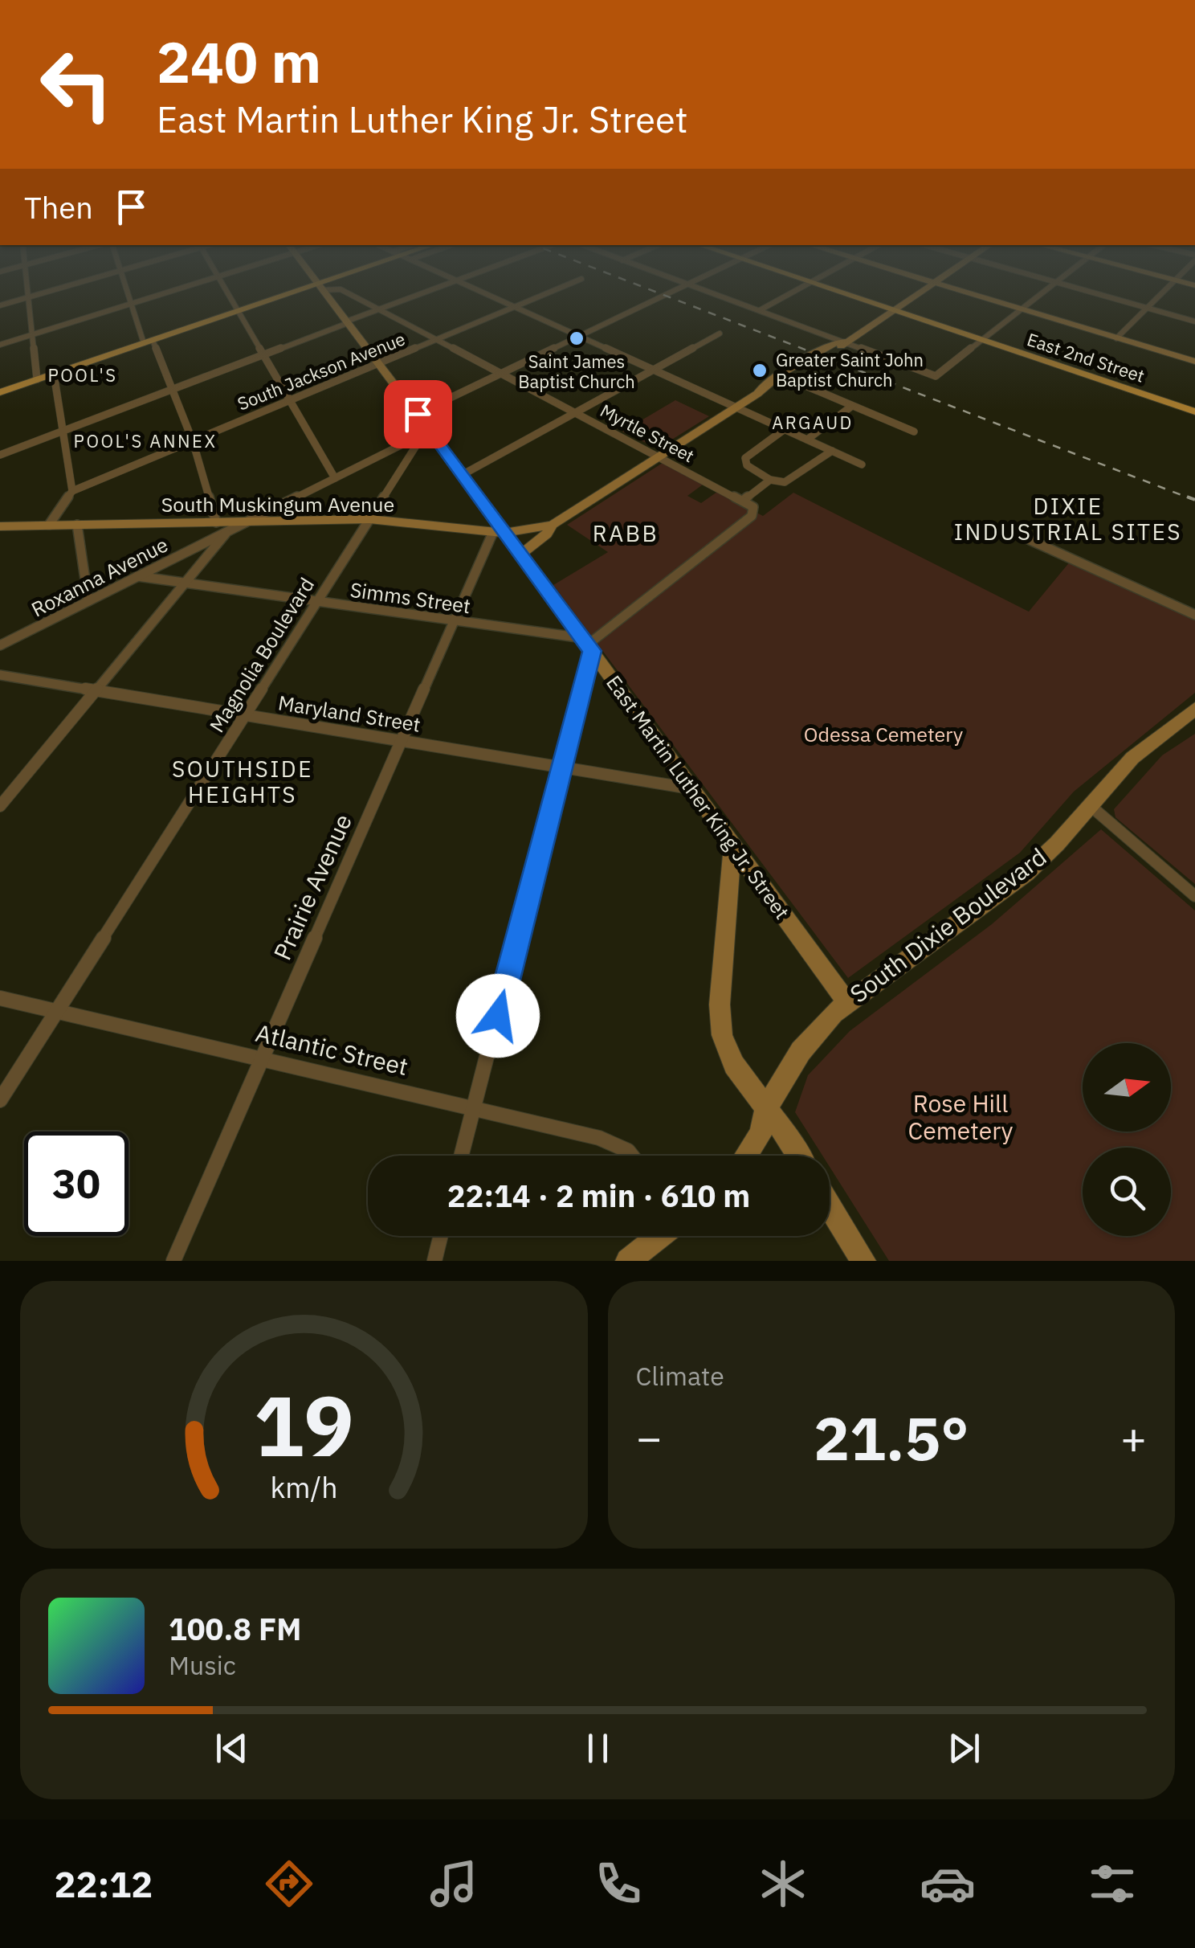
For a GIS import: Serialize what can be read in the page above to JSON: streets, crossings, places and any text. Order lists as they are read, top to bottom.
{
  "streets": {
    "main road": ["East 2nd Street"],
    "street": [
      "South Jackson Avenue",
      "Myrtle Street",
      "South Muskingum Avenue",
      "Roxanna Avenue",
      "Simms Street",
      "Magnolia Boulevard",
      "Maryland Street",
      "East Martin Luther King Jr. Street",
      "Prairie Avenue",
      "South Dixie Boulevard",
      "Atlantic Street"
    ]
  },
  "crossings": [
    ["East 2nd Street", "South Muskingum Avenue"],
    ["South Jackson Avenue", "Myrtle Street"],
    ["South Jackson Avenue", "East Martin Luther King Jr. Street"],
    ["Myrtle Street", "South Muskingum Avenue"],
    ["South Muskingum Avenue", "Roxanna Avenue"],
    ["South Muskingum Avenue", "Magnolia Boulevard"],
    ["South Muskingum Avenue", "East Martin Luther King Jr. Street"],
    ["South Muskingum Avenue", "Prairie Avenue"],
    ["Roxanna Avenue", "Simms Street"],
    ["Roxanna Avenue", "Magnolia Boulevard"],
    ["Roxanna Avenue", "East Martin Luther King Jr. Street"],
    ["Simms Street", "Magnolia Boulevard"],
    ["Simms Street", "East Martin Luther King Jr. Street"],
    ["Simms Street", "Prairie Avenue"],
    ["Magnolia Boulevard", "Maryland Street"],
    ["Magnolia Boulevard", "East Martin Luther King Jr. Street"],
    ["Magnolia Boulevard", "Atlantic Street"],
    ["Maryland Street", "East Martin Luther King Jr. Street"],
    ["Maryland Street", "Prairie Avenue"],
    ["East Martin Luther King Jr. Street", "Prairie Avenue"],
    ["East Martin Luther King Jr. Street", "South Dixie Boulevard"],
    ["Prairie Avenue", "Atlantic Street"]
  ],
  "districts": [
    "POOL'S",
    "ARGAUD",
    "POOL'S ANNEX",
    "DIXIE INDUSTRIAL SITES",
    "RABB",
    "SOUTHSIDE HEIGHTS"
  ],
  "parks": ["Odessa Cemetery", "Rose Hill Cemetery"],
  "places": ["Saint James Baptist Church", "Greater Saint John Baptist Church"],
  "north": "right",
  "page": {
    "turn": ["240 m", "East Martin Luther King Jr. Street"],
    "then": "Then",
    "limit": "30",
    "trip": "22:14 · 2 min · 610 m",
    "tile": "Climate",
    "heat": ["−", "21.5°", "+"],
    "song": ["100.8 FM", "Music"],
    "tabs": "22:12",
    "gauge": ["19", "km/h"]
  }
}
